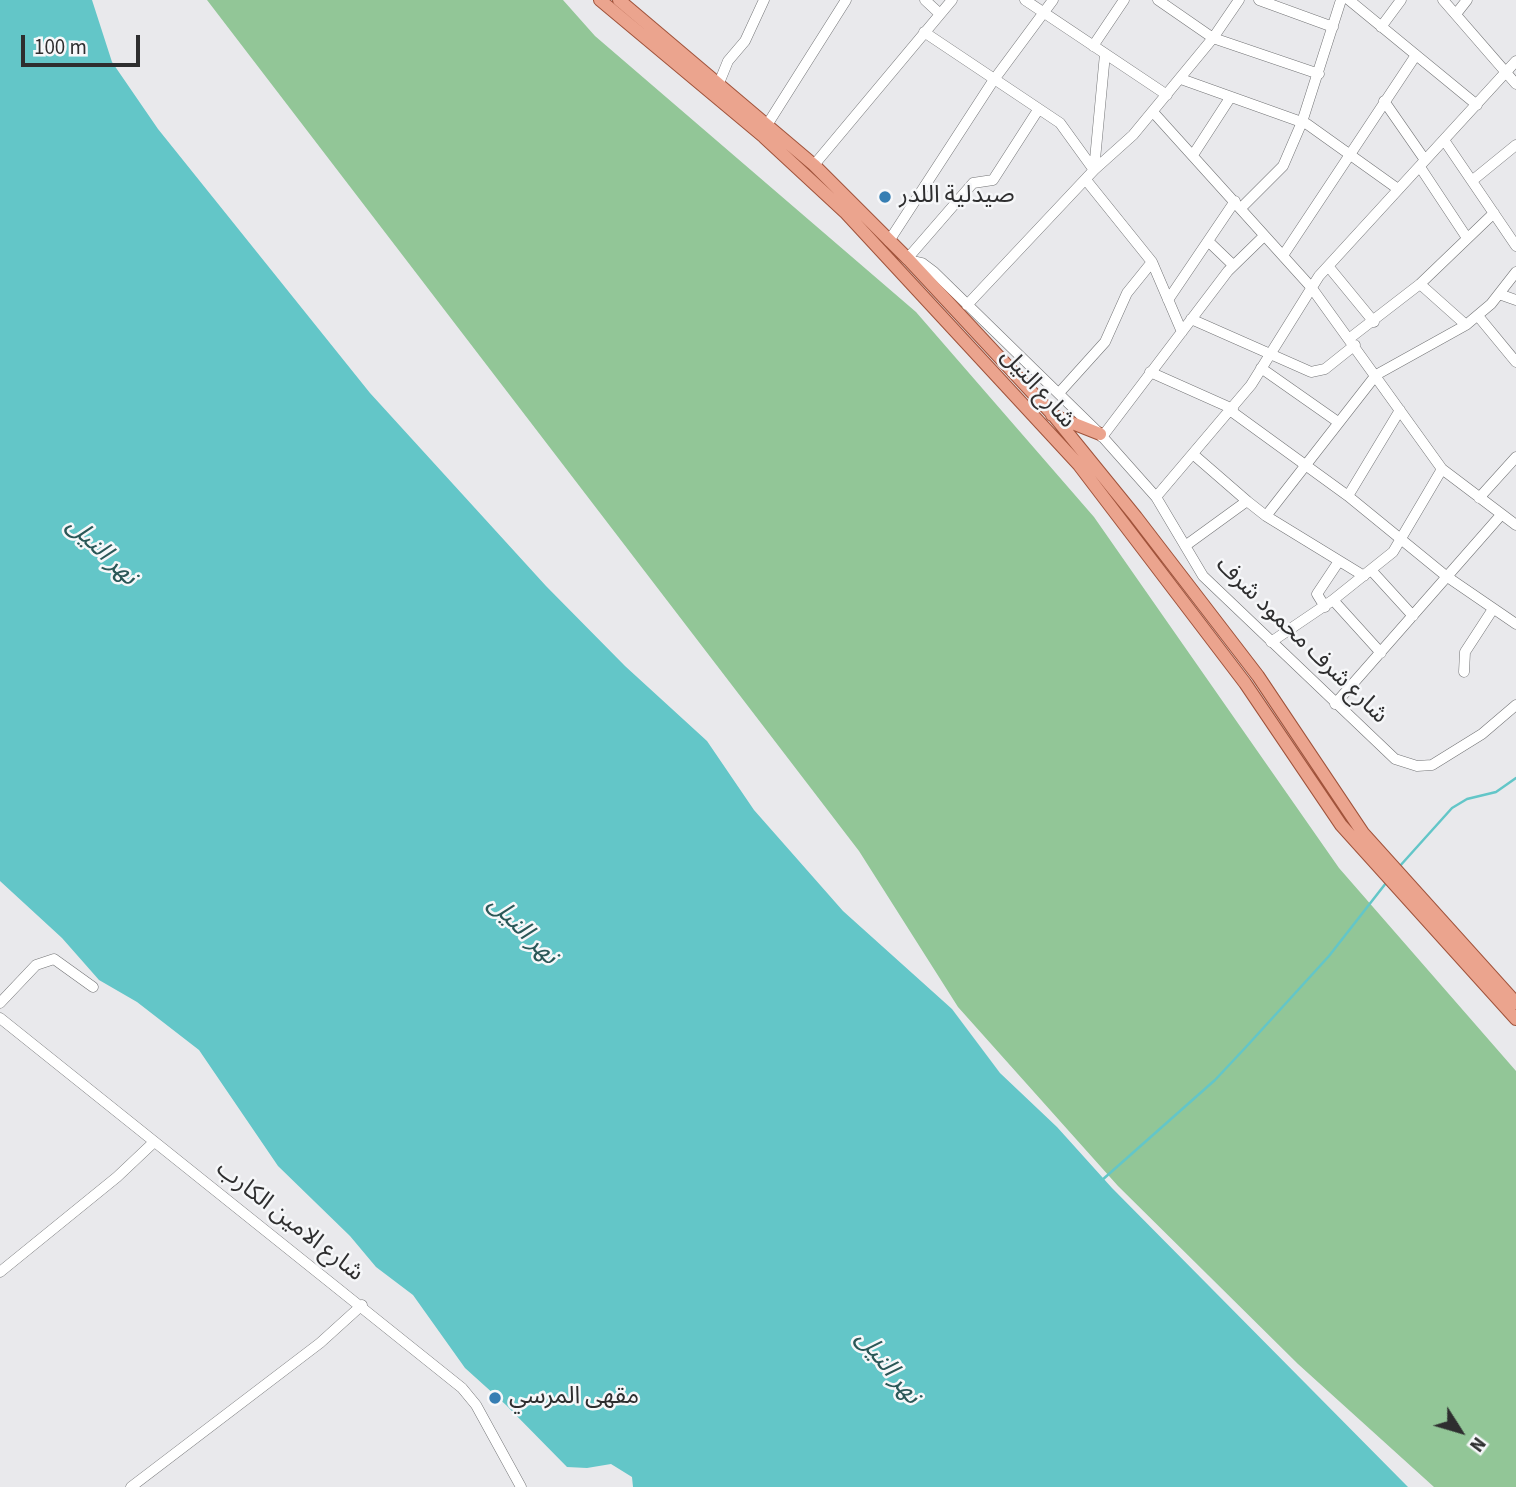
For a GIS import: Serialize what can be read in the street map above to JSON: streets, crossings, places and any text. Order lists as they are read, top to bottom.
{
  "streets": {
    "main road": ["شارع النيل"],
    "street": ["شارع شرف محمود شرف", "شارع الامين الكارب"]
  },
  "crossings": [
    ["شارع النيل", "شارع شرف محمود شرف"]
  ],
  "water": ["نهر النيل"],
  "places": ["صيدلية اللدر", "مقهى المرسي"],
  "scale_bar": "100 m",
  "north": "bottom right"
}
